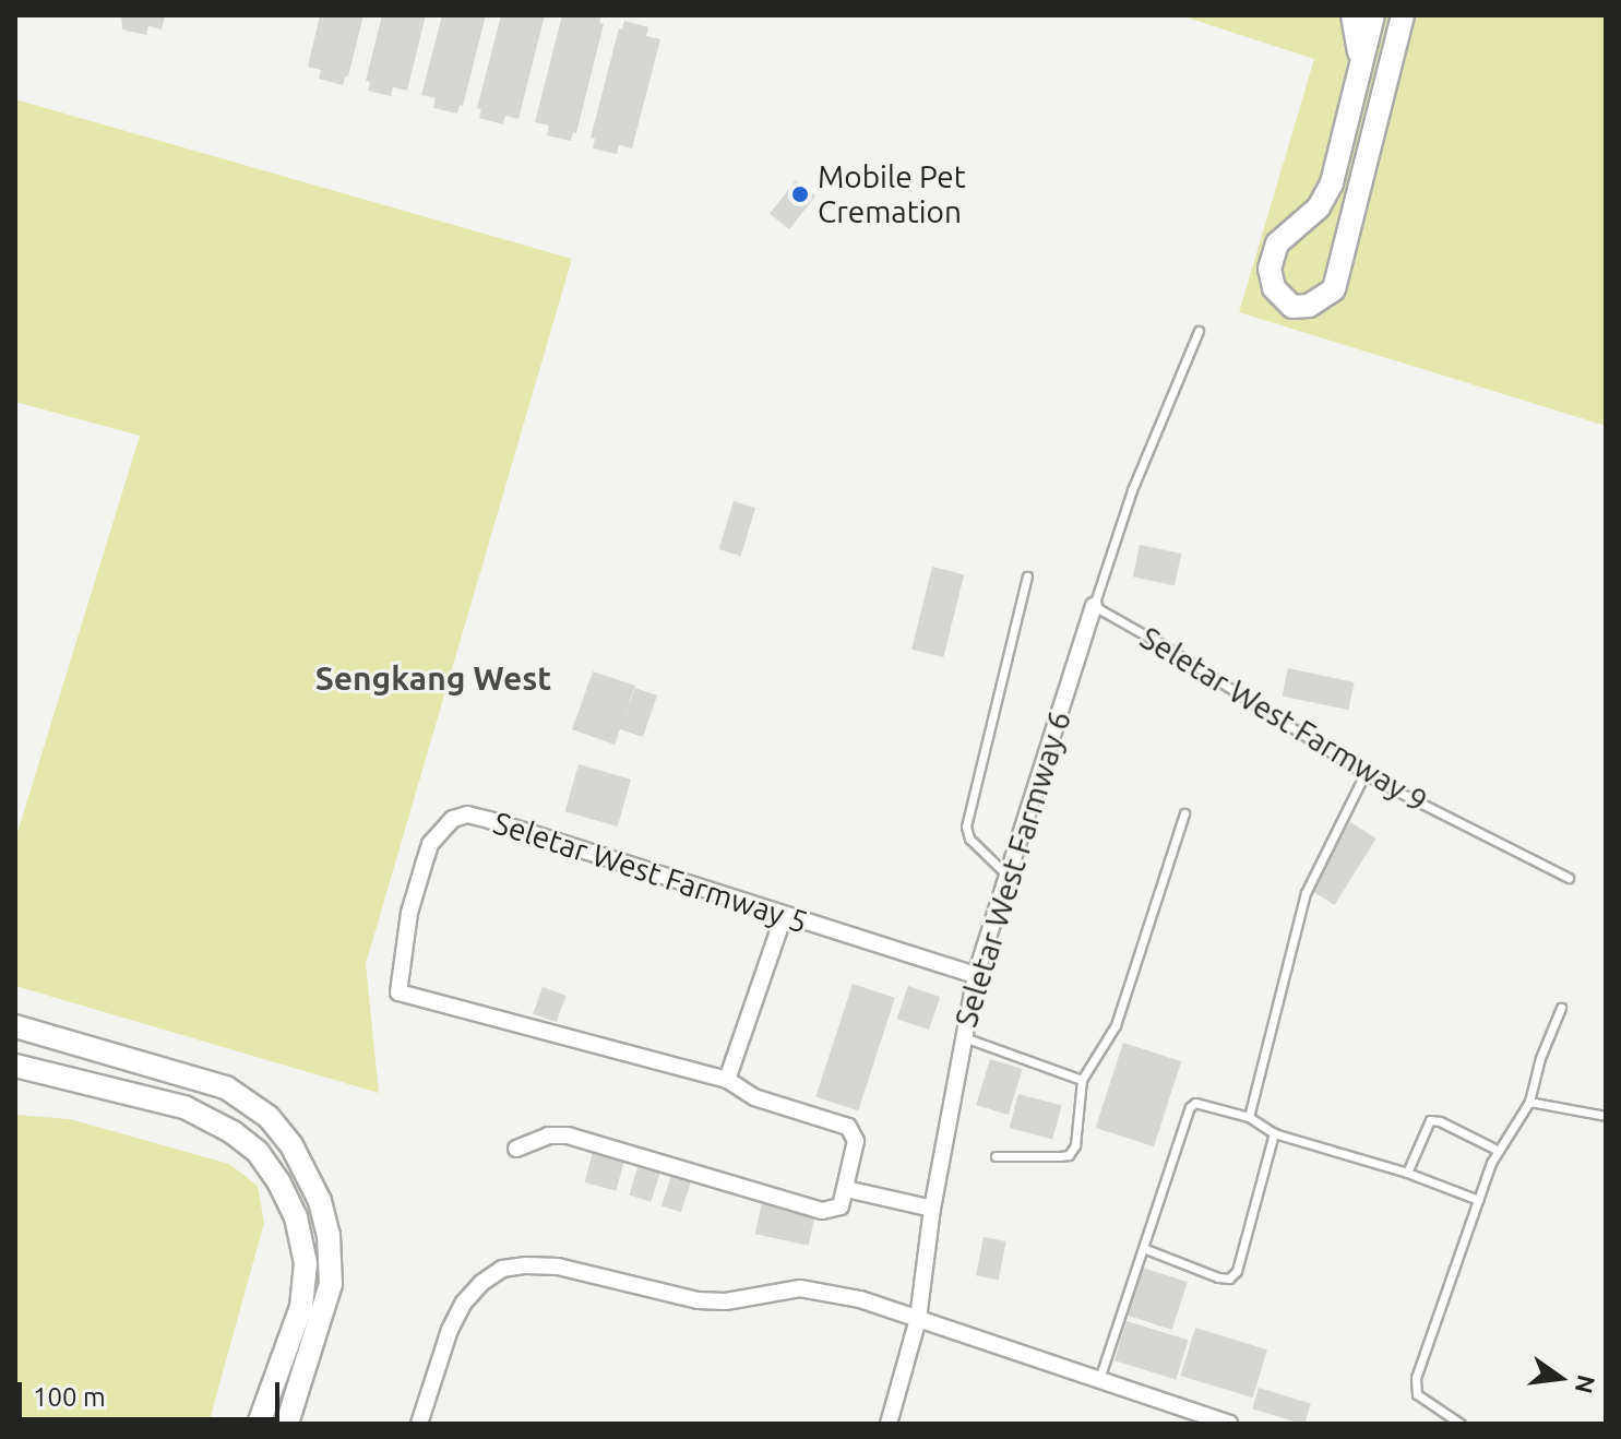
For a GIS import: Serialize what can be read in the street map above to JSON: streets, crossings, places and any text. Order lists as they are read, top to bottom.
{
  "streets": {
    "street": ["Seletar West Farmway 6", "Seletar West Farmway 5"],
    "lane": ["Seletar West Farmway 9"]
  },
  "crossings": [
    ["Seletar West Farmway 9", "Seletar West Farmway 6"],
    ["Seletar West Farmway 6", "Seletar West Farmway 5"]
  ],
  "districts": ["Sengkang West"],
  "places": ["Mobile Pet Cremation"],
  "scale_bar": "100 m",
  "north": "right"
}
